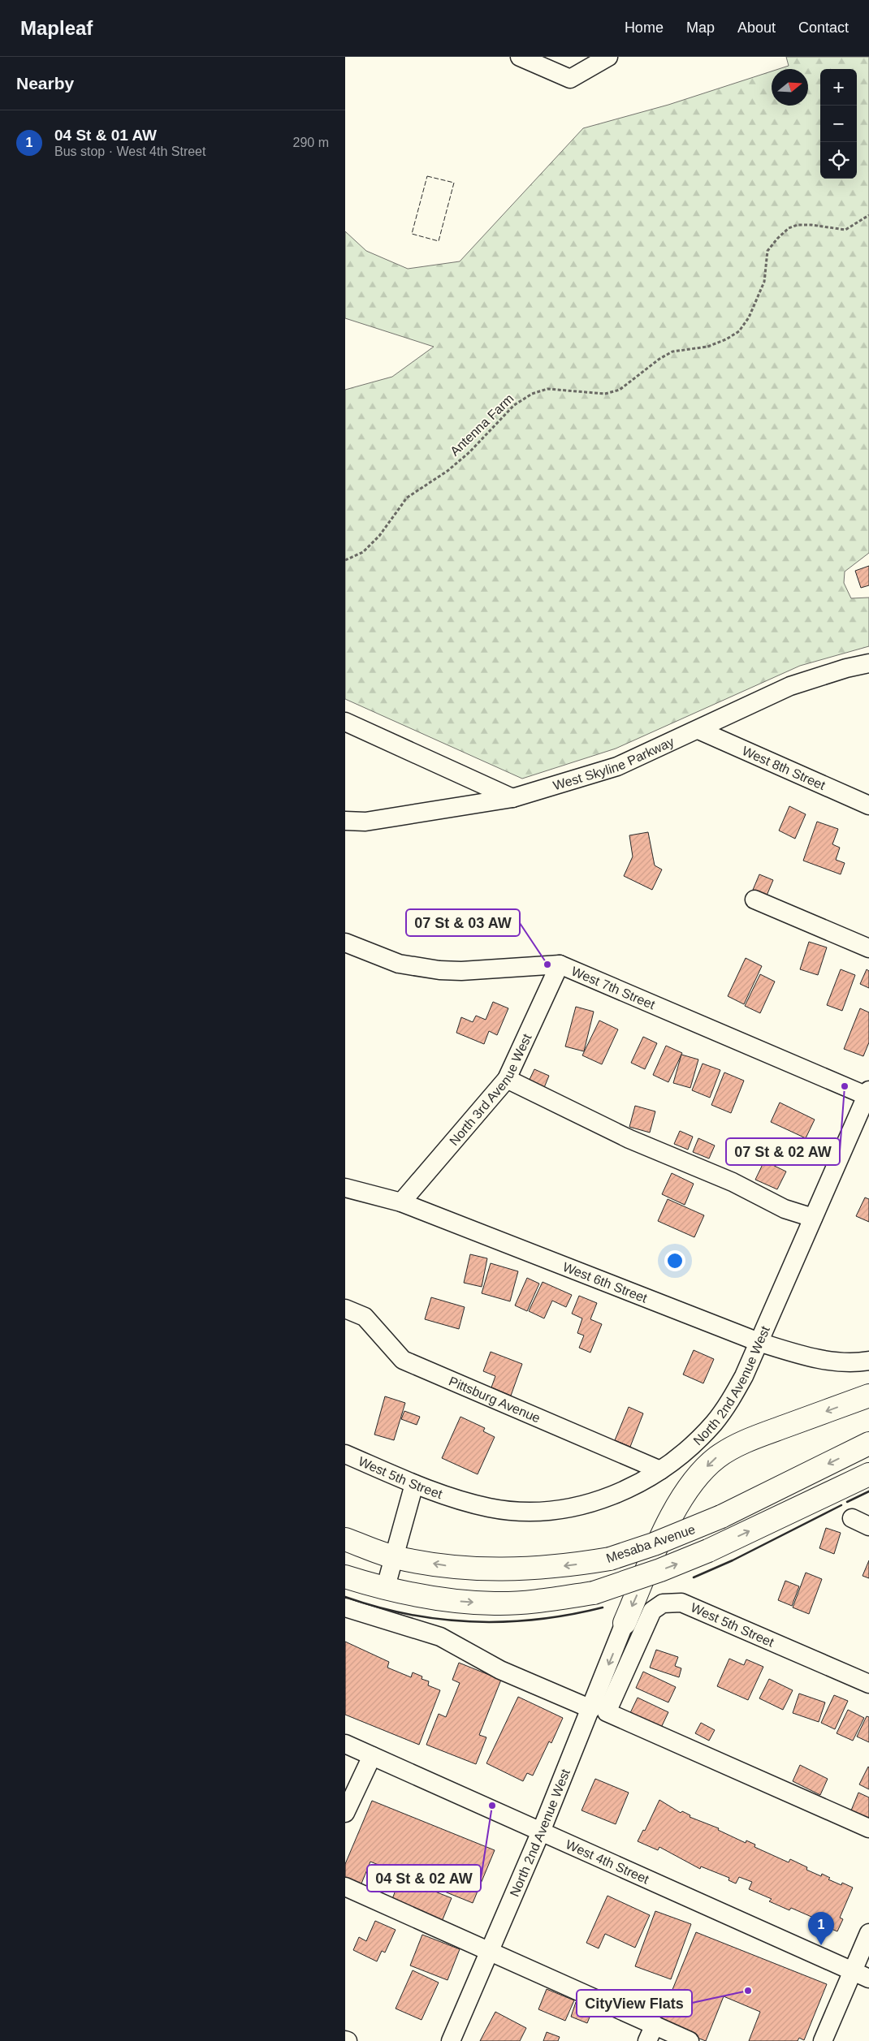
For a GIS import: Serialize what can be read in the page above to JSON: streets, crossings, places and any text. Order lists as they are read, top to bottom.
{
  "streets": {
    "highway": ["Mesaba Avenue"],
    "street": [
      "West Skyline Parkway",
      "West 8th Street",
      "West 7th Street",
      "North 3rd Avenue West",
      "West 6th Street",
      "North 2nd Avenue West",
      "Pittsburg Avenue",
      "West 5th Street",
      "West 4th Street"
    ],
    "path": ["Antenna Farm"]
  },
  "crossings": [
    ["West Skyline Parkway", "West 8th Street"],
    ["West 7th Street", "North 3rd Avenue West"],
    ["West 7th Street", "North 2nd Avenue West"],
    ["North 3rd Avenue West", "West 6th Street"],
    ["West 6th Street", "North 2nd Avenue West"],
    ["North 2nd Avenue West", "Pittsburg Avenue"],
    ["North 2nd Avenue West", "West 5th Street"],
    ["North 2nd Avenue West", "West 4th Street"]
  ],
  "places": [
    "07 St & 03 AW",
    "07 St & 02 AW",
    "04 St & 02 AW",
    "CityView Flats"
  ],
  "north": "right",
  "page": {
    "header": "Mapleaf",
    "nav": [
      "Home",
      "Map",
      "About",
      "Contact"
    ],
    "heading": "Nearby",
    "map_buttons": ["+", "−"],
    "list": [
      {
        "mark": "1",
        "name": "04 St & 01 AW",
        "note": "Bus stop · West 4th Street",
        "value": "290 m"
      }
    ],
    "pins": "1"
  }
}
